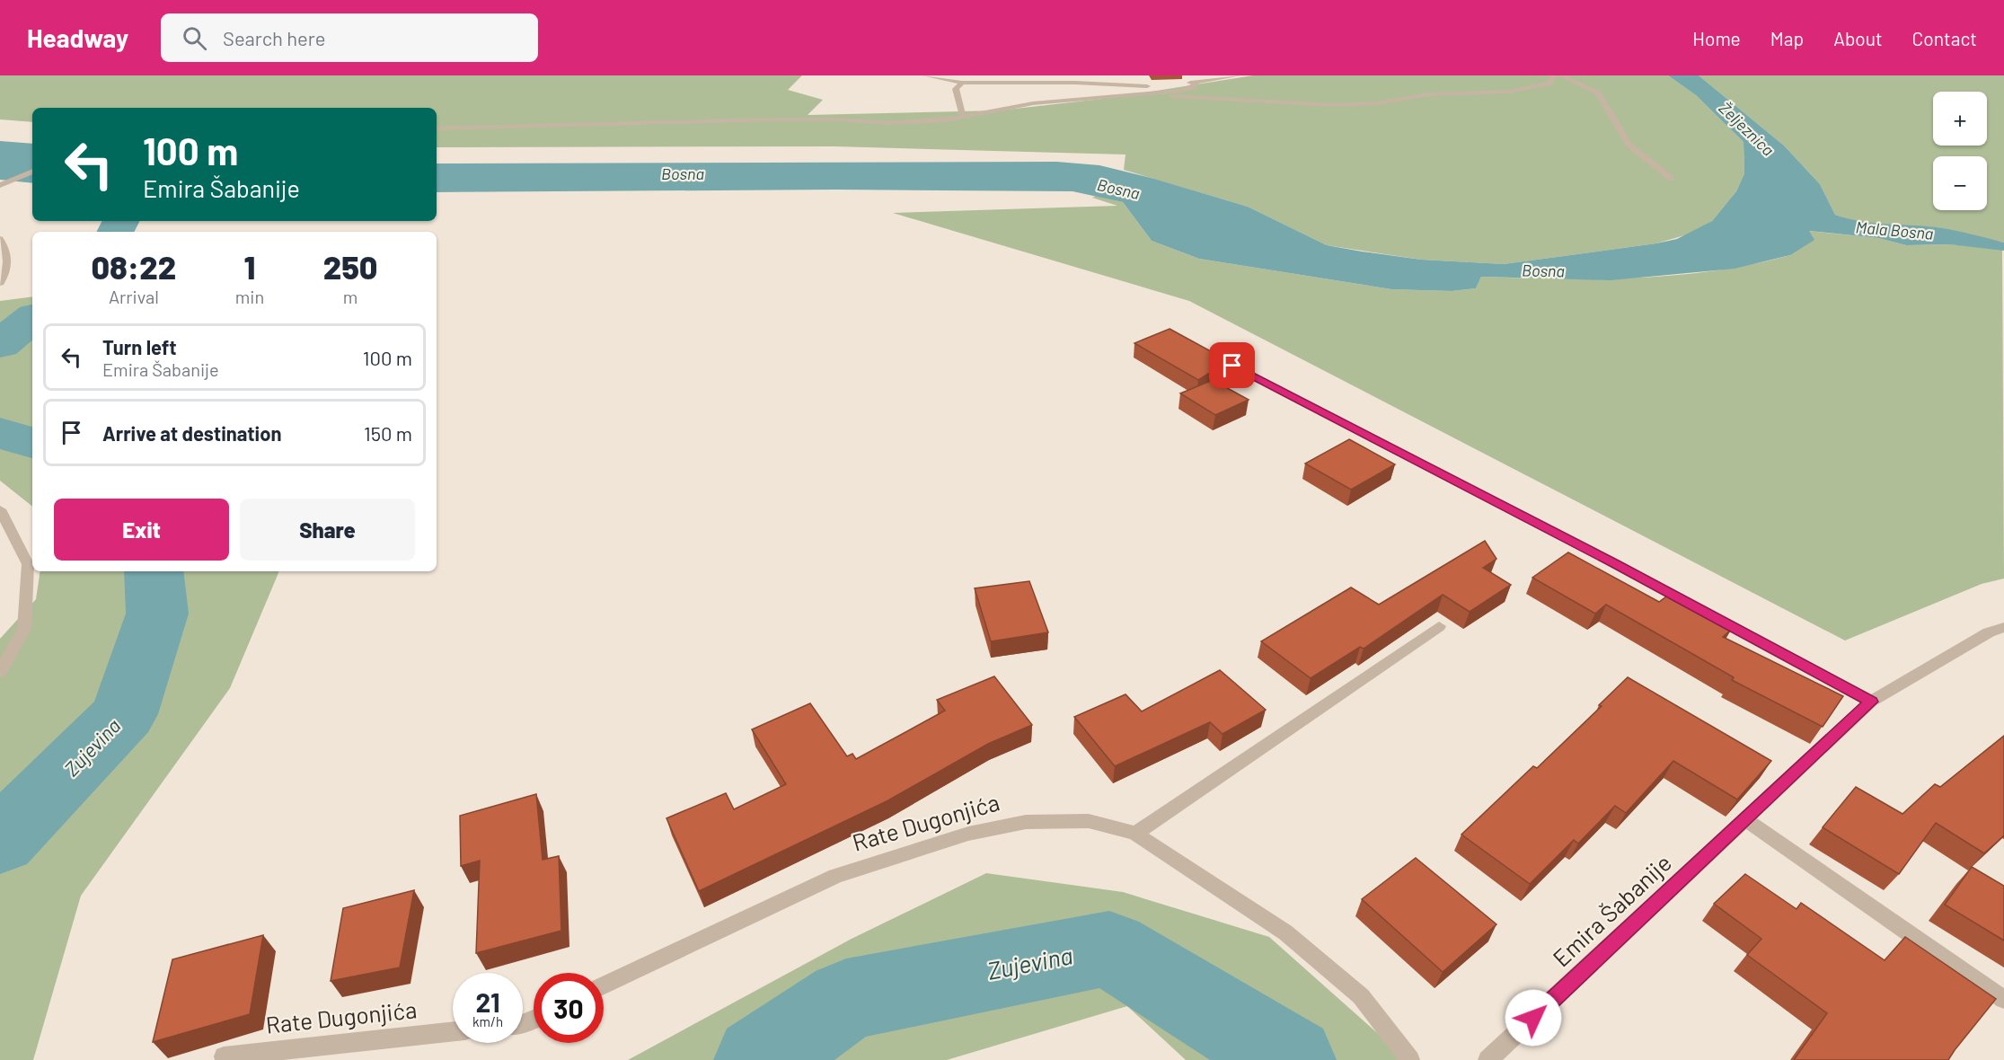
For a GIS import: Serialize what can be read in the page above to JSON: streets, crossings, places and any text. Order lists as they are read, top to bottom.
{
  "streets": {
    "street": ["Rate Dugonjića", "Emira Šabanije"]
  },
  "water": [
    "Željeznica",
    "Bosna",
    "Mala Bosna",
    "Zujevina"
  ],
  "page": {
    "header": "Headway",
    "search": "Search here",
    "nav": [
      "Home",
      "Map",
      "About",
      "Contact"
    ],
    "map_buttons": ["+", "−"],
    "turn": ["100 m", "Emira Šabanije"],
    "eta": [
      "08:22",
      "Arrival",
      "1",
      "min",
      "250",
      "m"
    ],
    "list": [
      {
        "name": "Turn left",
        "note": "Emira Šabanije",
        "value": "100 m"
      },
      {
        "name": "Arrive at destination",
        "value": "150 m"
      }
    ],
    "buttons": ["Exit", "Share"],
    "speed": "21 km/h",
    "limit": "30"
  }
}
